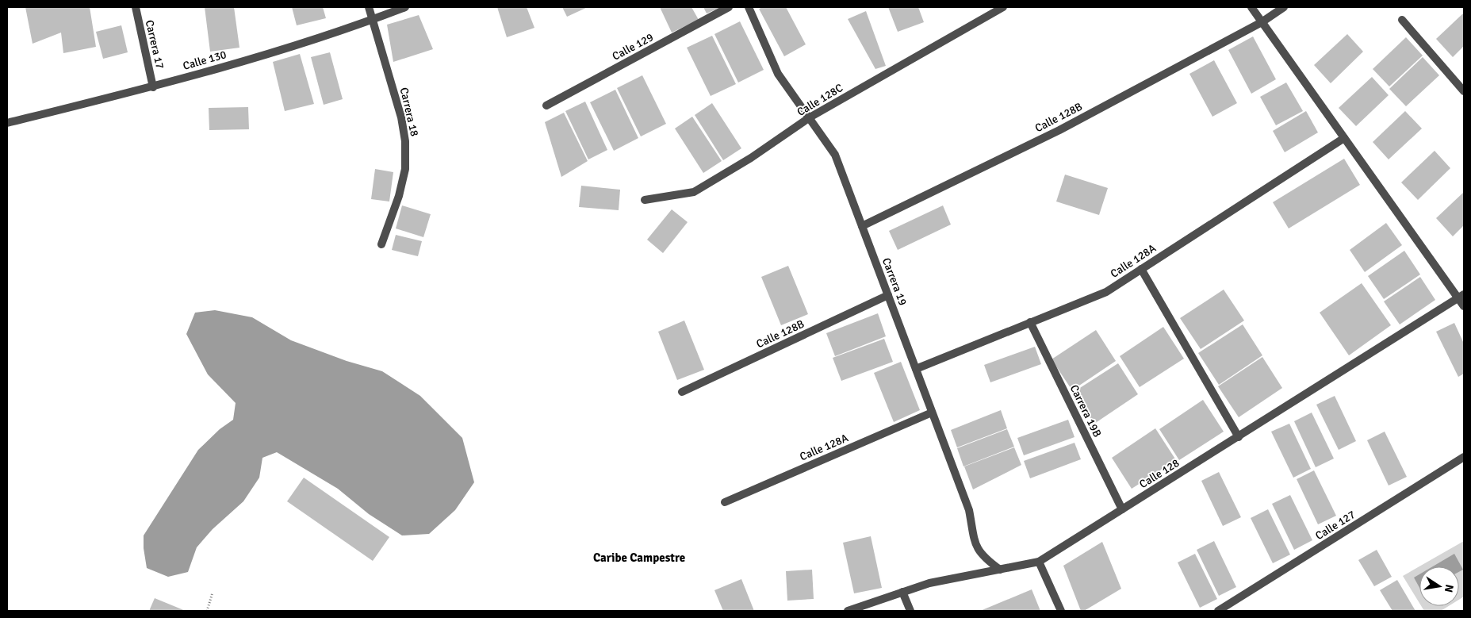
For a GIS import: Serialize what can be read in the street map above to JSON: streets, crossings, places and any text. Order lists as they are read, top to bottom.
{
  "streets": {
    "street": [
      "Carrera 17",
      "Calle 129",
      "Calle 130",
      "Calle 128C",
      "Carrera 18",
      "Calle 128B",
      "Calle 128A",
      "Carrera 19",
      "Carrera 19B",
      "Calle 128",
      "Calle 127"
    ]
  },
  "crossings": [
    ["Carrera 17", "Calle 130"],
    ["Calle 130", "Carrera 18"],
    ["Calle 128C", "Carrera 19"],
    ["Calle 128B", "Carrera 19"],
    ["Calle 128A", "Carrera 19"],
    ["Calle 128A", "Carrera 19B"],
    ["Carrera 19", "Calle 128"],
    ["Carrera 19B", "Calle 128"]
  ],
  "districts": ["Caribe Campestre"],
  "north": "right"
}
